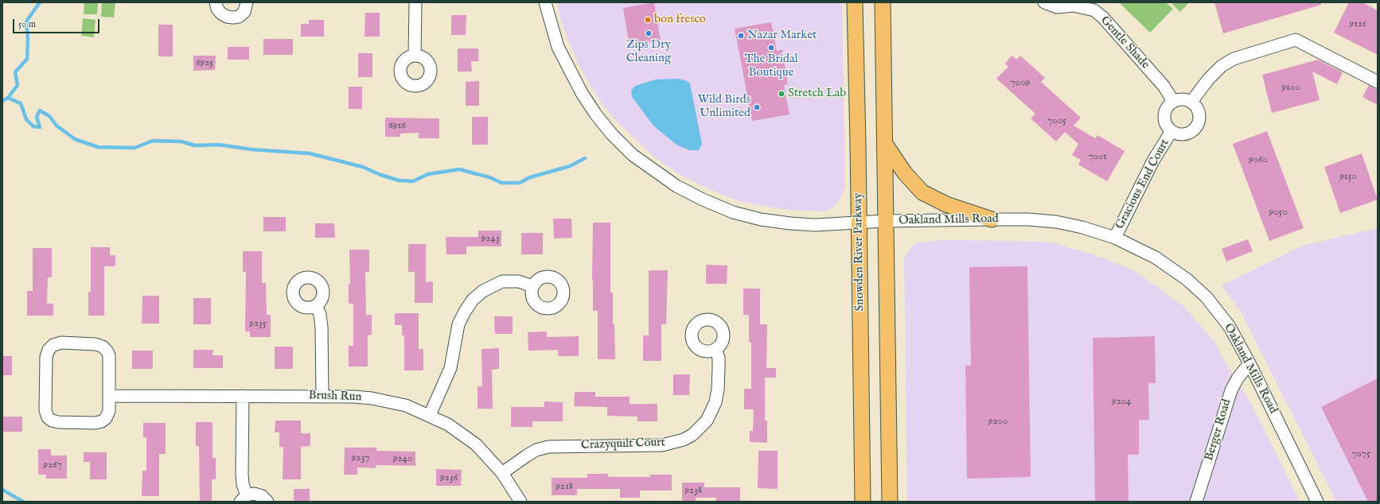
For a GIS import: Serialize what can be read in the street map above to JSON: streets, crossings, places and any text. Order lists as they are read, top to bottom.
{
  "streets": {
    "main road": ["Snowden River Parkway"],
    "street": [
      "Gentle Shade",
      "Gracious End Court",
      "Oakland Mills Road",
      "Brush Run",
      "Berger Road",
      "Crazyquilt Court"
    ]
  },
  "crossings": [
    ["Gentle Shade", "Gracious End Court"],
    ["Gracious End Court", "Oakland Mills Road"],
    ["Oakland Mills Road", "Snowden River Parkway"],
    ["Oakland Mills Road", "Berger Road"],
    ["Brush Run", "Crazyquilt Court"]
  ],
  "places": [
    "bon fresco",
    "Zips Dry Cleaning",
    "Nazar Market",
    "The Bridal Boutique",
    "Stretch Lab",
    "Wild Birds Unlimited"
  ],
  "house_numbers": [
    "9121",
    "6925",
    "7009",
    "9100",
    "7005",
    "6916",
    "7001",
    "9060",
    "9150",
    "9050",
    "9243",
    "9235",
    "9204",
    "9200",
    "7075",
    "9237",
    "9240",
    "9267",
    "9236",
    "9218",
    "9238"
  ],
  "scale_bar": "50 m"
}
